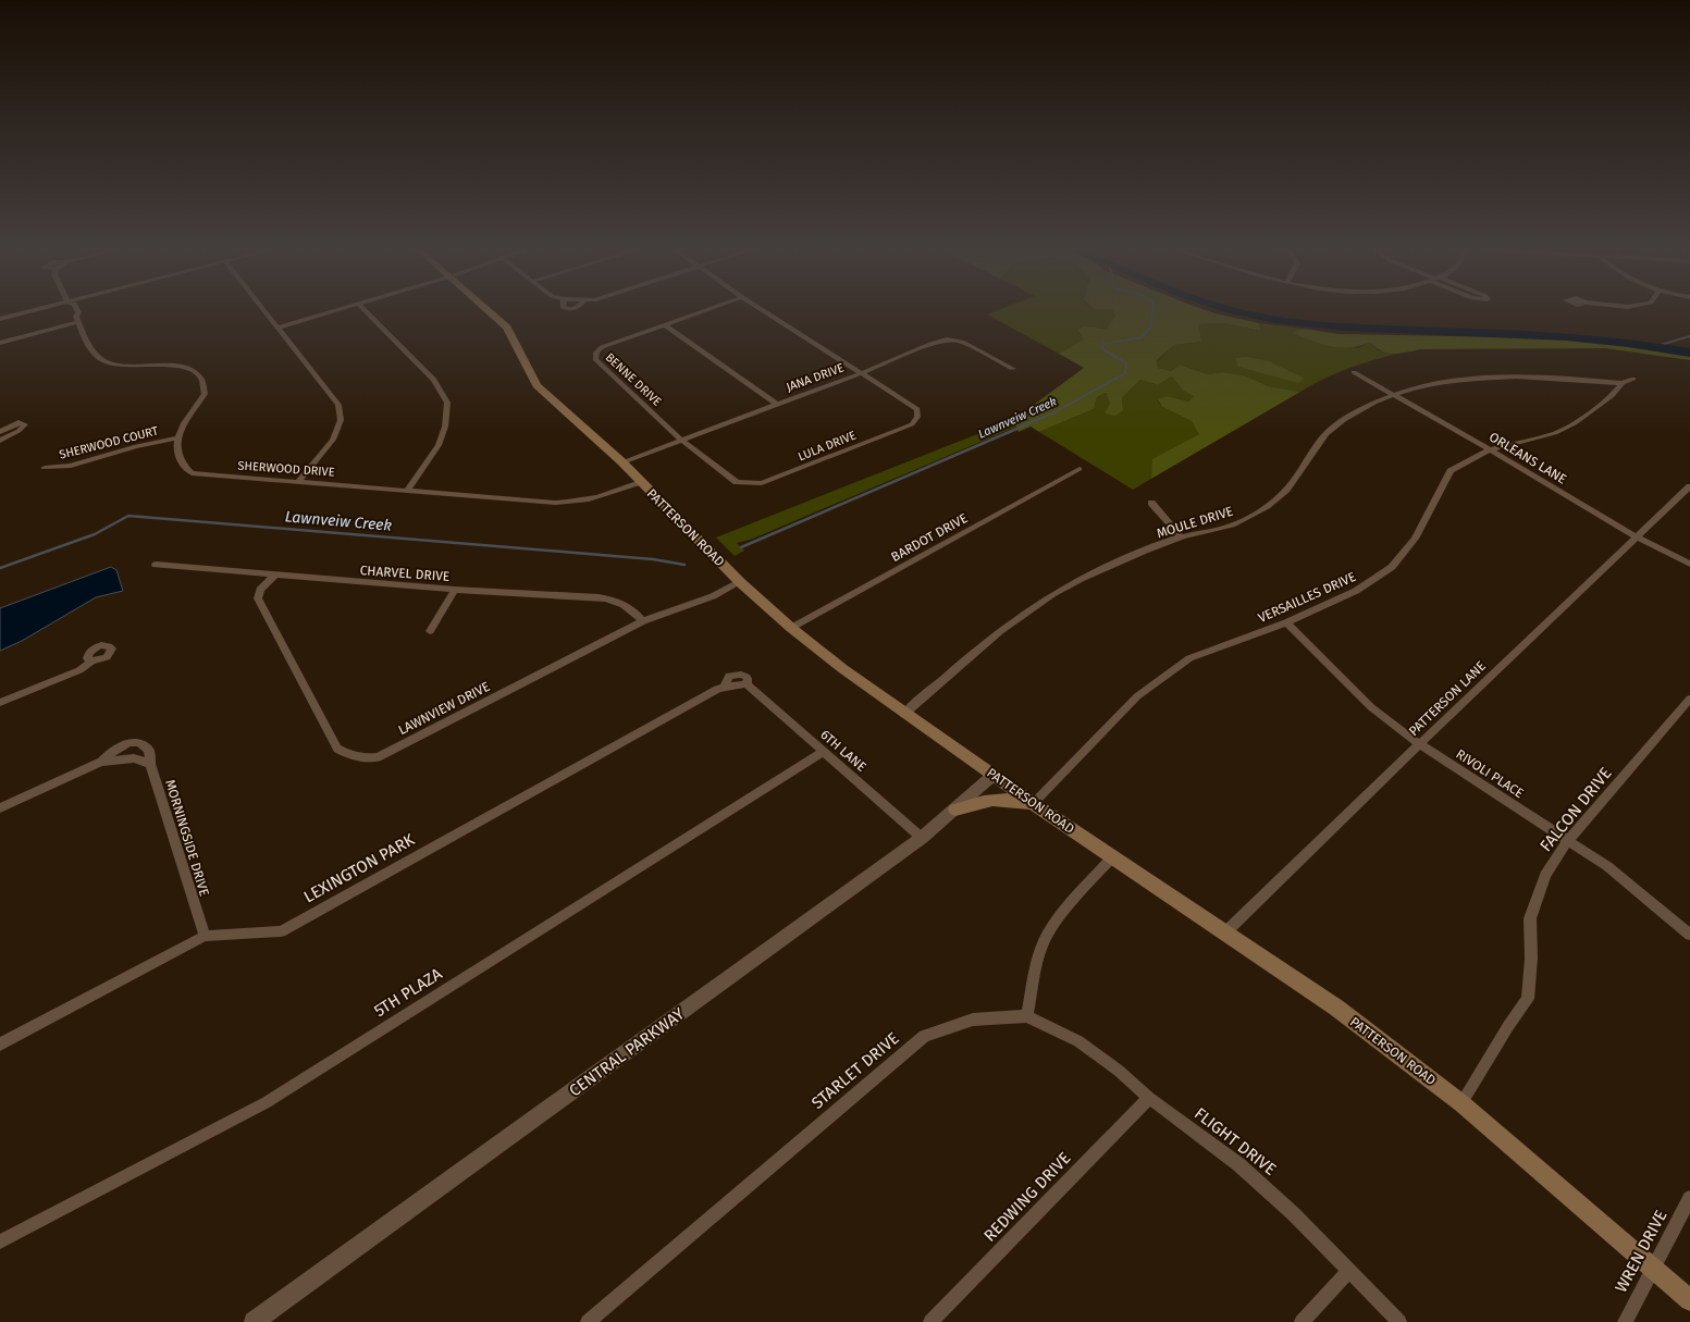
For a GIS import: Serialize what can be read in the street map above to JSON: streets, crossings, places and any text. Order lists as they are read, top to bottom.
{
  "streets": {
    "main road": ["PATTERSON ROAD"],
    "street": [
      "JANA DRIVE",
      "BENNE DRIVE",
      "SHERWOOD COURT",
      "LULA DRIVE",
      "ORLEANS LANE",
      "SHERWOOD DRIVE",
      "MOULE DRIVE",
      "BARDOT DRIVE",
      "CHARVEL DRIVE",
      "VERSAILLES DRIVE",
      "PATTERSON LANE",
      "LAWNVIEW DRIVE",
      "6TH LANE",
      "RIVOLI PLACE",
      "FALCON DRIVE",
      "MORNINGSIDE DRIVE",
      "LEXINGTON PARK",
      "5TH PLAZA",
      "CENTRAL PARKWAY",
      "STARLET DRIVE",
      "FLIGHT DRIVE",
      "REDWING DRIVE",
      "WREN DRIVE"
    ]
  },
  "crossings": [
    ["JANA DRIVE", "BENNE DRIVE"],
    ["JANA DRIVE", "LULA DRIVE"],
    ["JANA DRIVE", "PATTERSON ROAD"],
    ["BENNE DRIVE", "LULA DRIVE"],
    ["SHERWOOD COURT", "SHERWOOD DRIVE"],
    ["ORLEANS LANE", "MOULE DRIVE"],
    ["ORLEANS LANE", "VERSAILLES DRIVE"],
    ["ORLEANS LANE", "PATTERSON LANE"],
    ["SHERWOOD DRIVE", "PATTERSON ROAD"],
    ["MOULE DRIVE", "PATTERSON ROAD"],
    ["MOULE DRIVE", "VERSAILLES DRIVE"],
    ["PATTERSON ROAD", "BARDOT DRIVE"],
    ["PATTERSON ROAD", "VERSAILLES DRIVE"],
    ["PATTERSON ROAD", "PATTERSON LANE"],
    ["PATTERSON ROAD", "LAWNVIEW DRIVE"],
    ["PATTERSON ROAD", "FALCON DRIVE"],
    ["PATTERSON ROAD", "CENTRAL PARKWAY"],
    ["PATTERSON ROAD", "WREN DRIVE"],
    ["CHARVEL DRIVE", "LAWNVIEW DRIVE"],
    ["VERSAILLES DRIVE", "RIVOLI PLACE"],
    ["PATTERSON LANE", "RIVOLI PLACE"],
    ["6TH LANE", "LEXINGTON PARK"],
    ["6TH LANE", "5TH PLAZA"],
    ["6TH LANE", "CENTRAL PARKWAY"],
    ["RIVOLI PLACE", "FALCON DRIVE"],
    ["MORNINGSIDE DRIVE", "LEXINGTON PARK"],
    ["STARLET DRIVE", "FLIGHT DRIVE"],
    ["FLIGHT DRIVE", "REDWING DRIVE"]
  ],
  "water": ["Lawnveiw Creek"]
}
